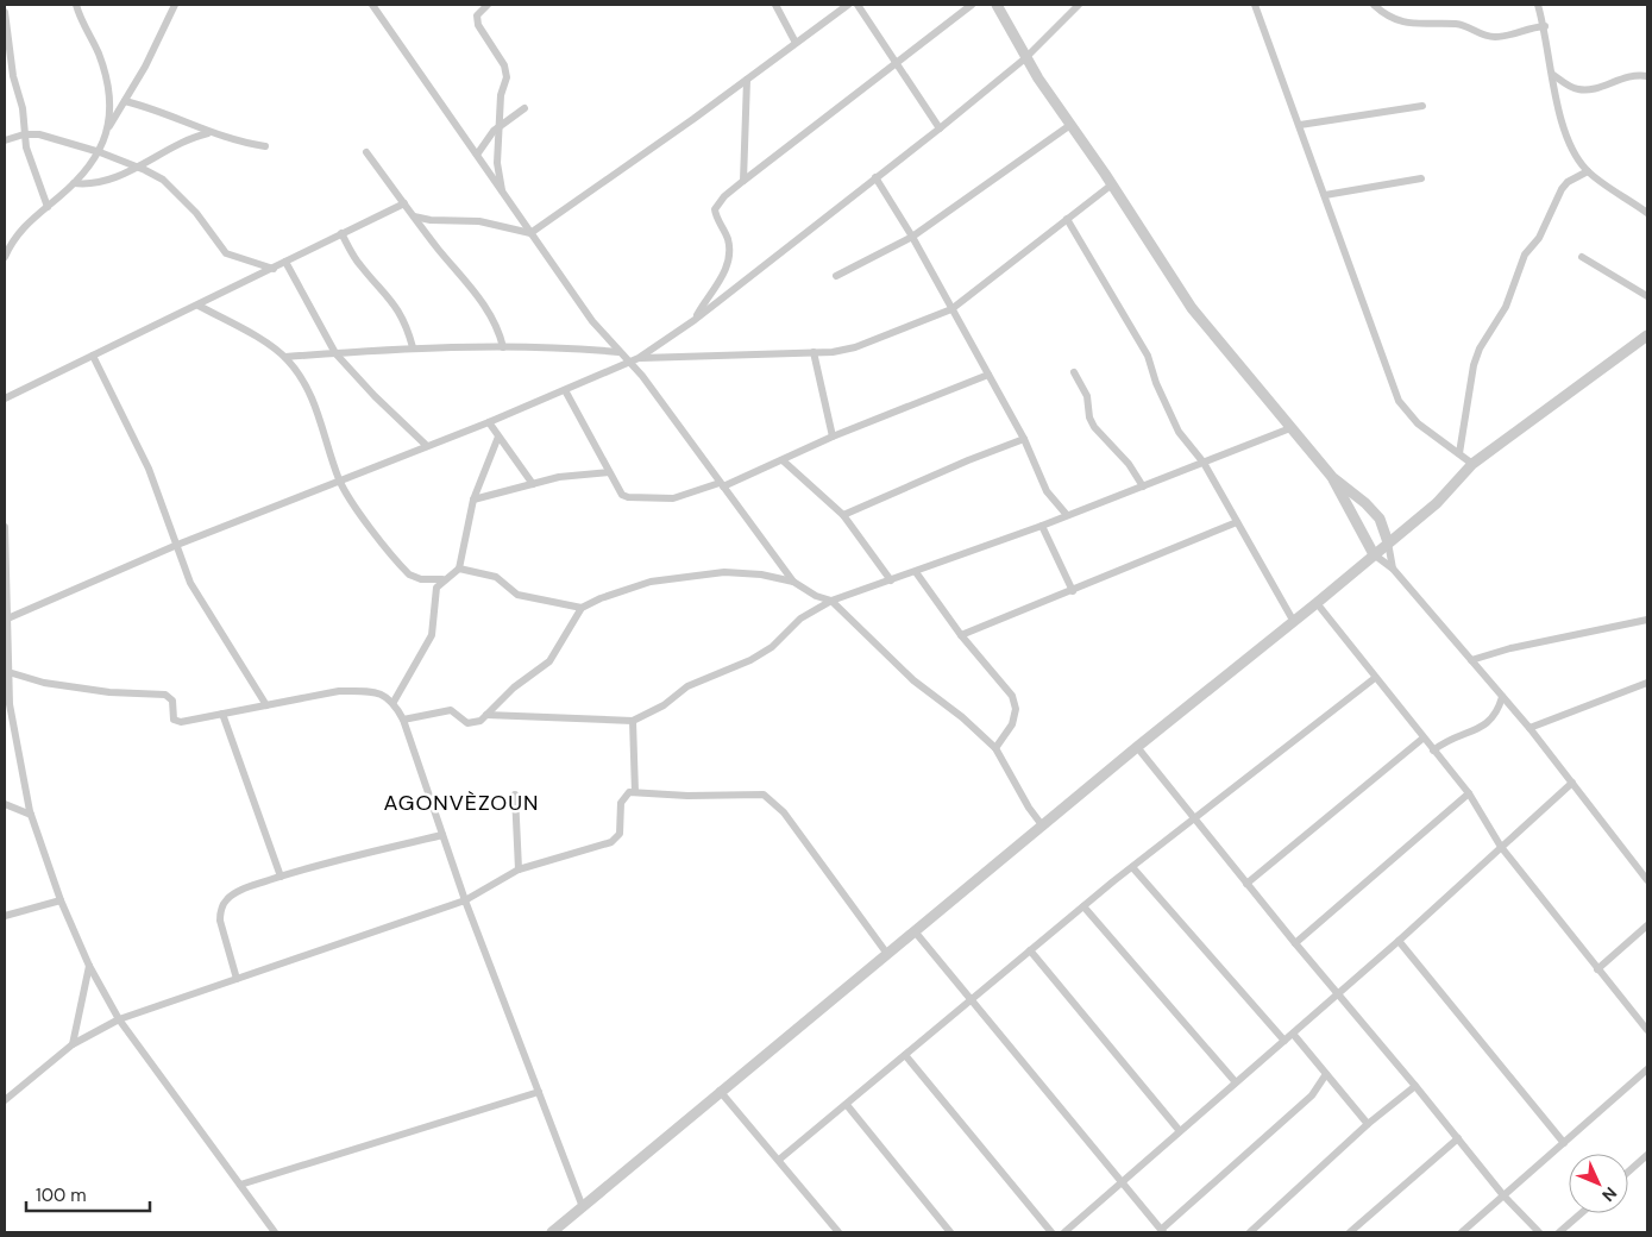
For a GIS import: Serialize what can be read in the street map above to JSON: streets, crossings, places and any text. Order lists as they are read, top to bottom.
{
  "districts": ["AGONVÈZOUN"],
  "scale_bar": "100 m",
  "north": "bottom right"
}
